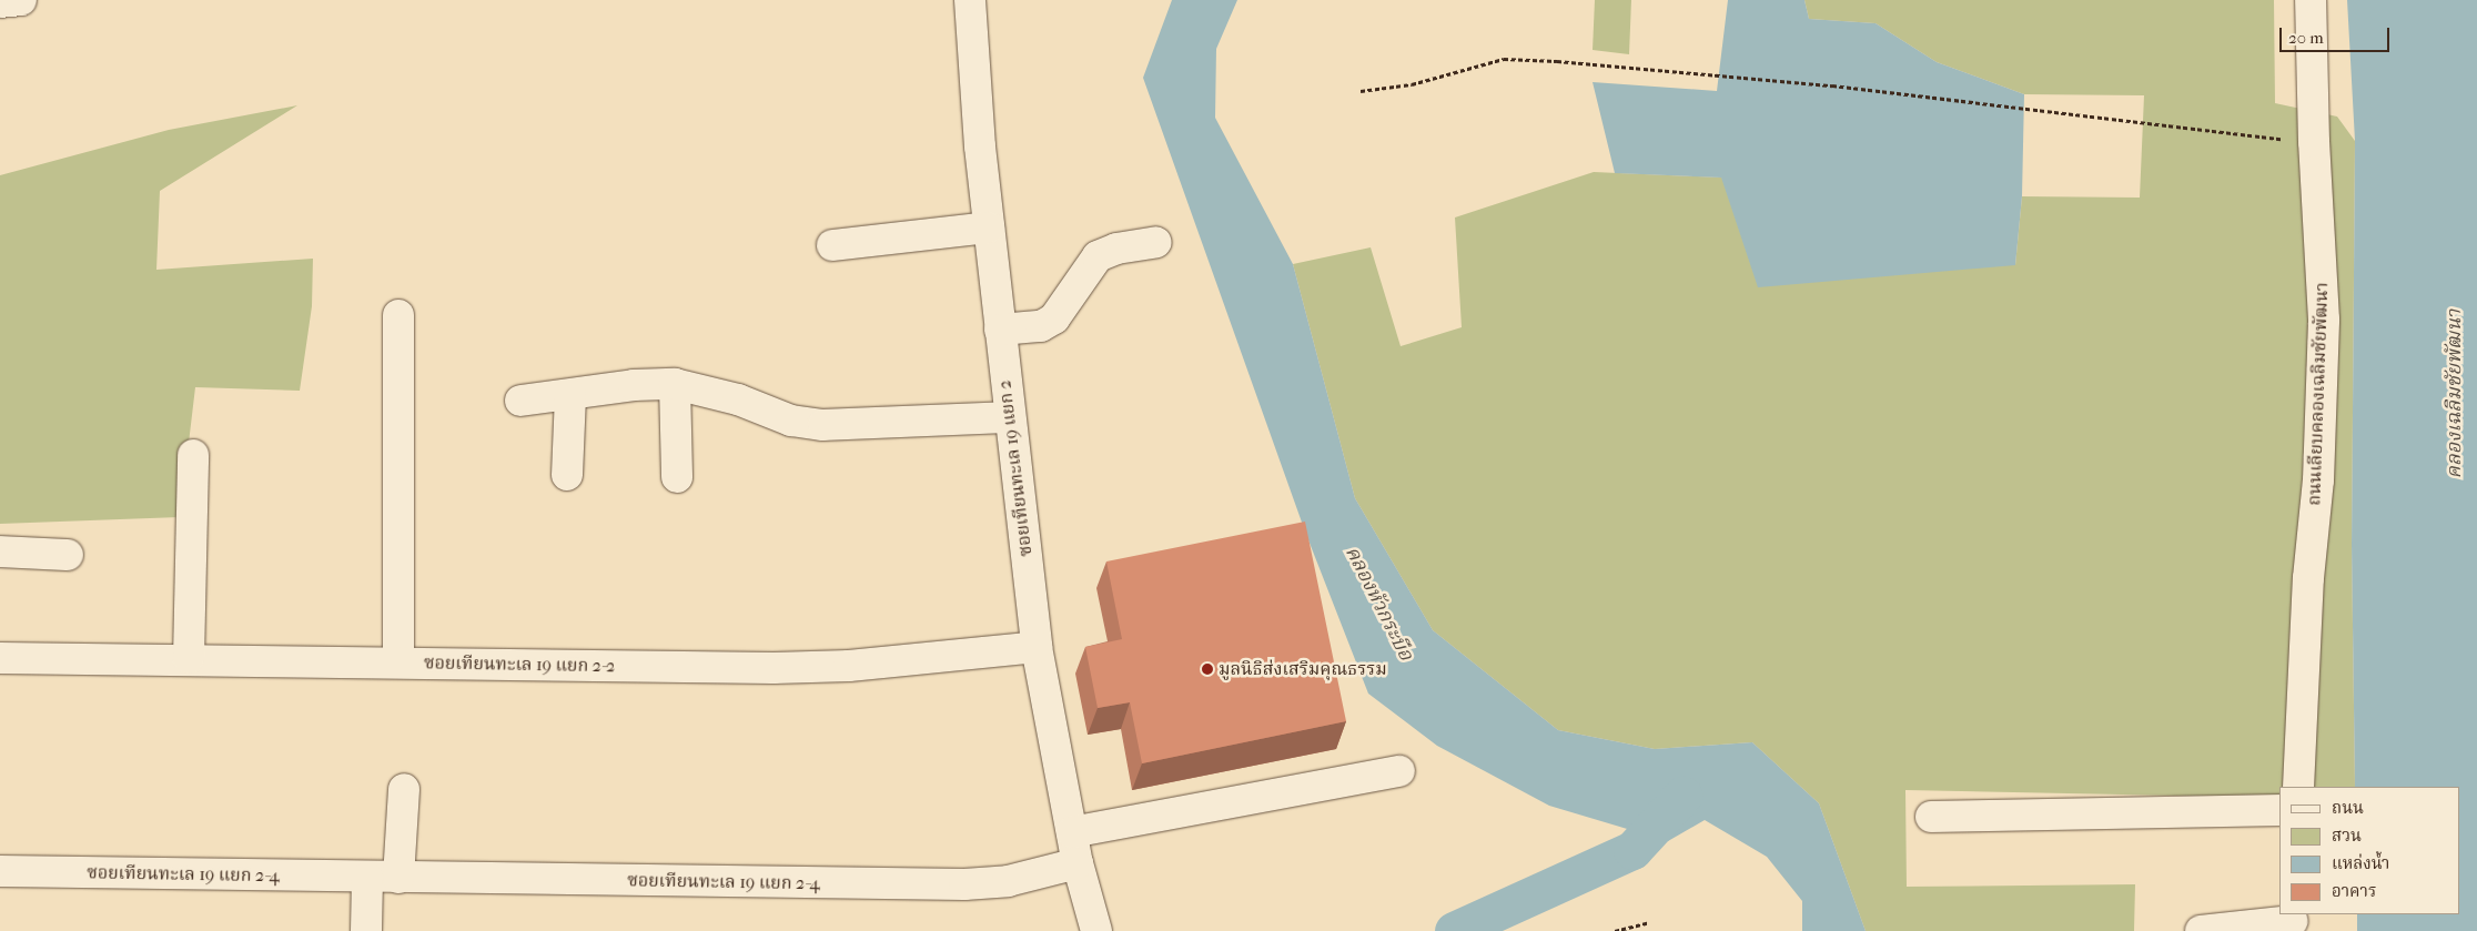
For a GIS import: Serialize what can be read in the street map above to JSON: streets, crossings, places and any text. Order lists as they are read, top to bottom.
{
  "streets": {
    "street": [
      "ถนนเลียบคลองเฉลิมชัยพัฒนา",
      "ซอยเทียนทะเล 19 แยก 2",
      "ซอยเทียนทะเล 19 แยก 2-2",
      "ซอยเทียนทะเล 19 แยก 2-4"
    ]
  },
  "crossings": [
    ["ซอยเทียนทะเล 19 แยก 2", "ซอยเทียนทะเล 19 แยก 2-2"],
    ["ซอยเทียนทะเล 19 แยก 2", "ซอยเทียนทะเล 19 แยก 2-4"]
  ],
  "water": ["คลองเฉลิมชัยพัฒนา", "คลองหัวกระบือ"],
  "places": ["มูลนิธิส่งเสริมคุณธรรม"],
  "legend": [
    "ถนน",
    "สวน",
    "แหล่งน้ำ",
    "อาคาร"
  ],
  "scale_bar": "20 m"
}
